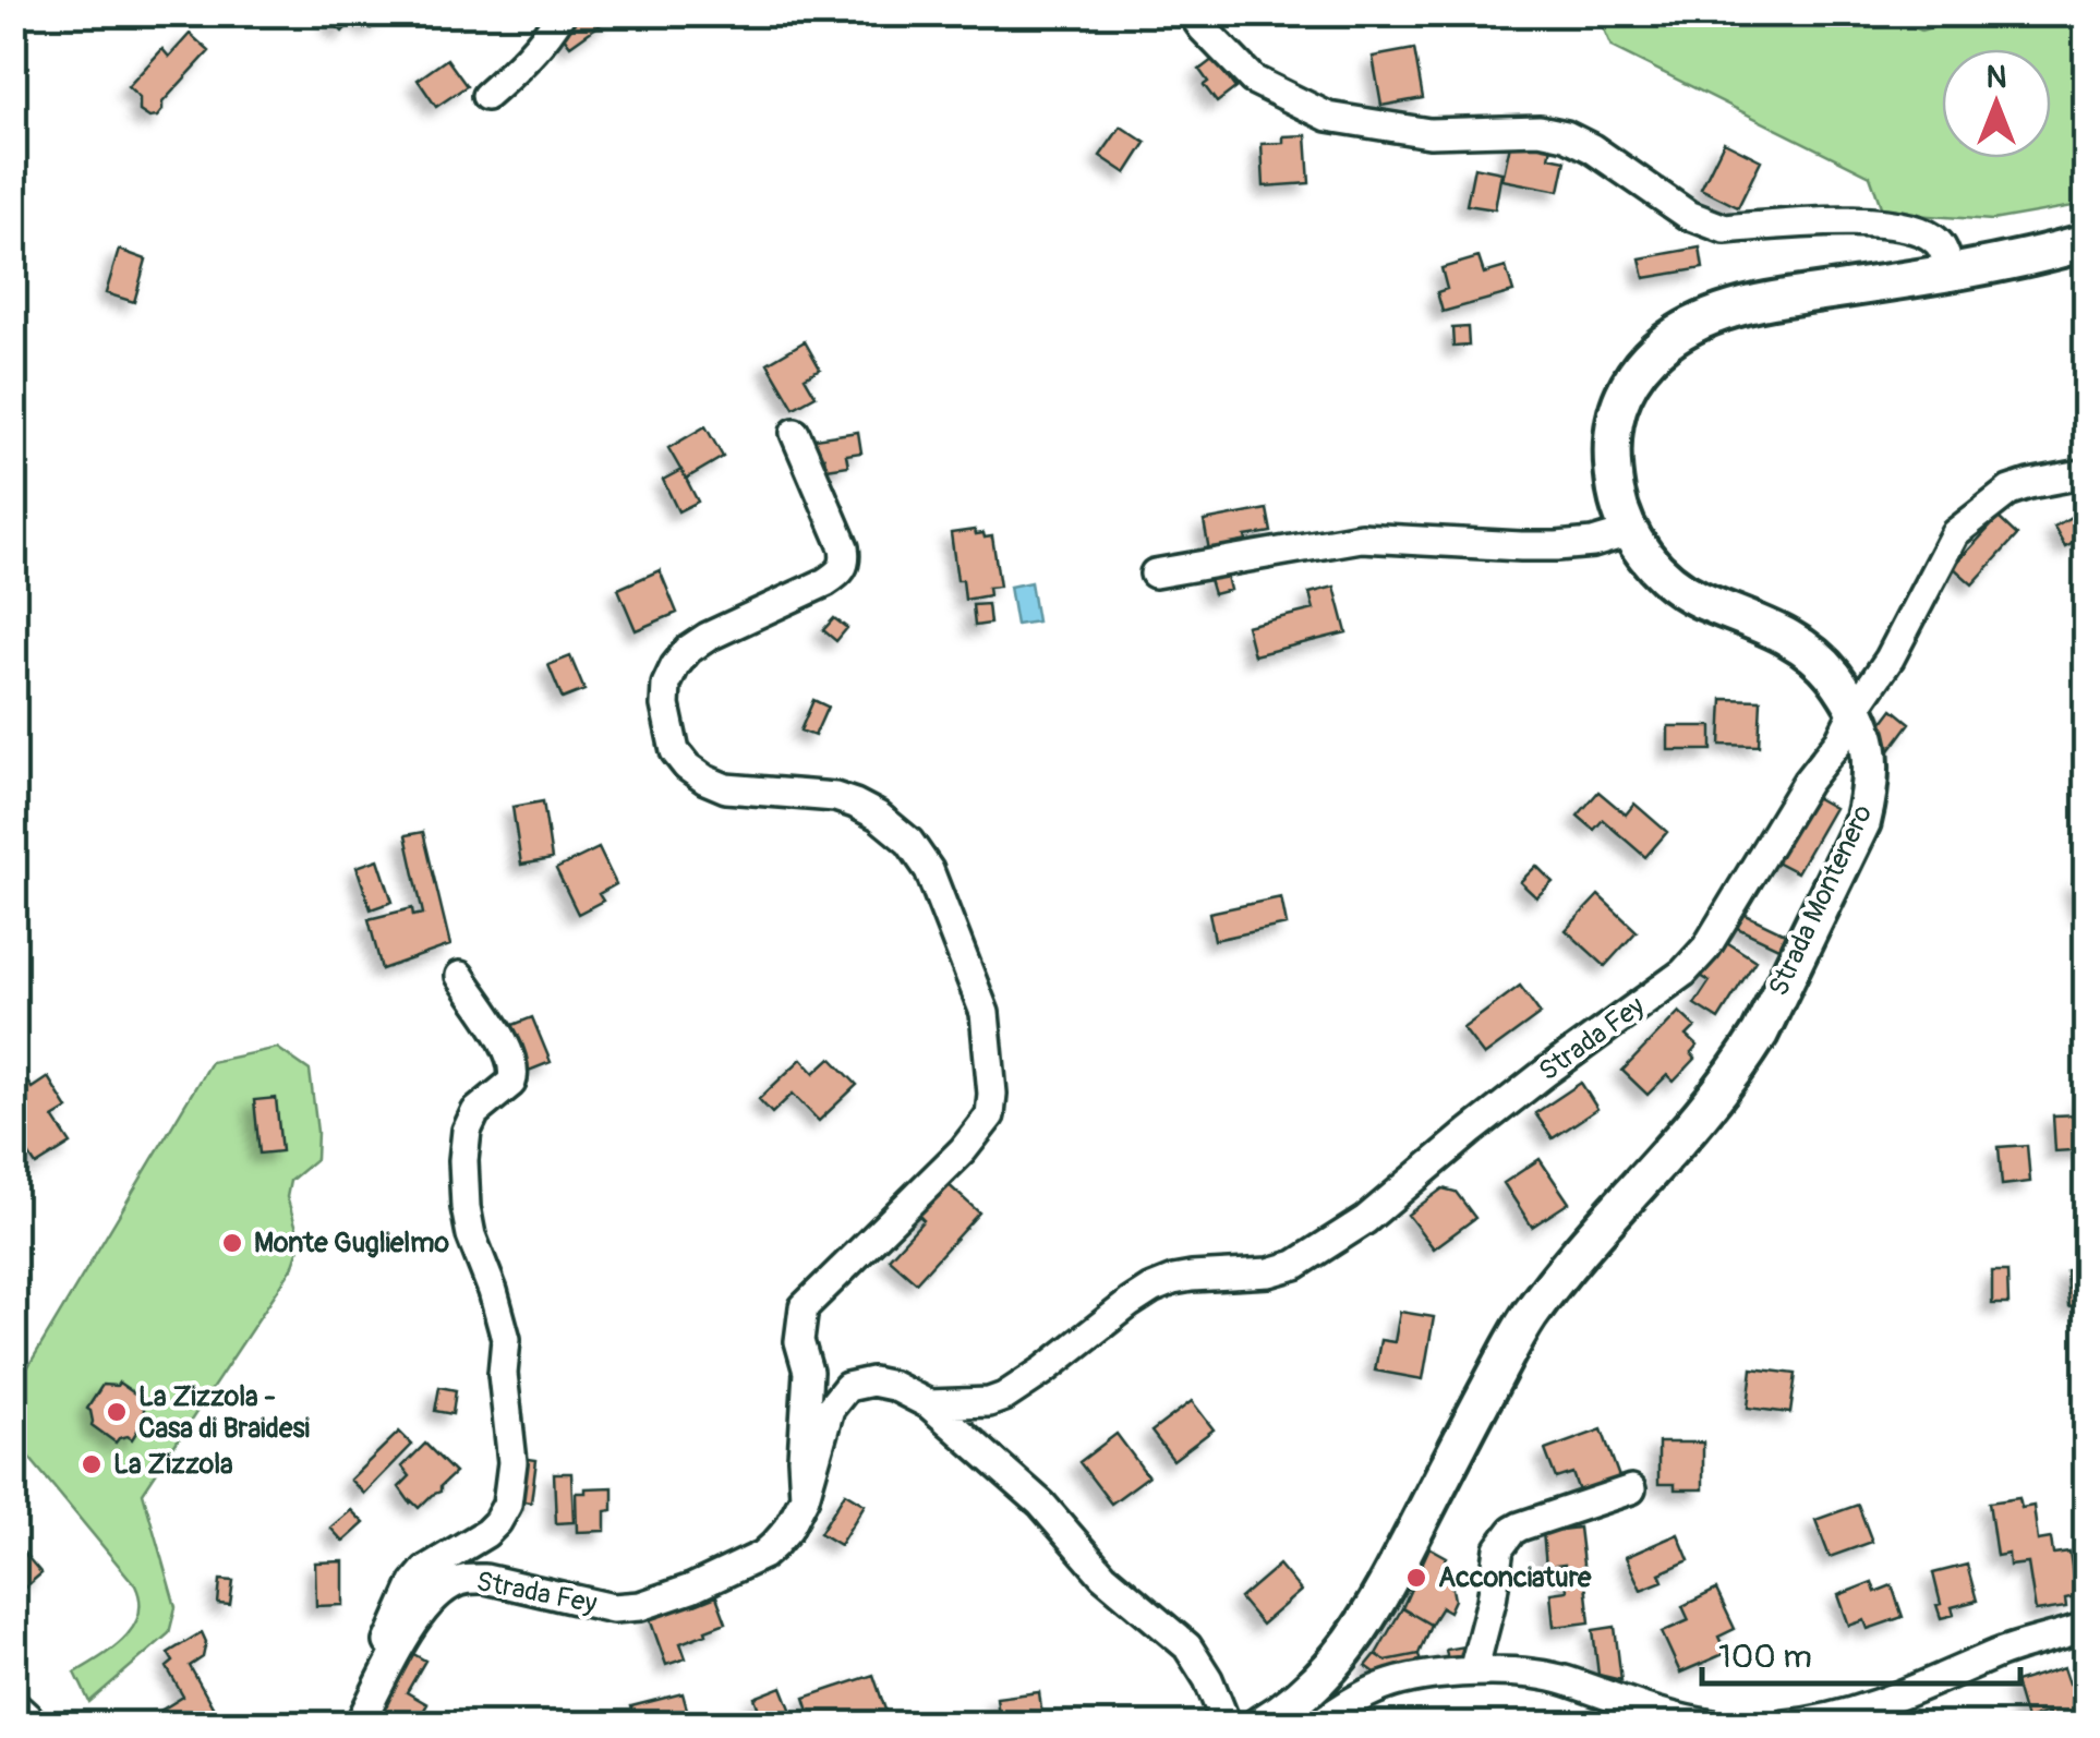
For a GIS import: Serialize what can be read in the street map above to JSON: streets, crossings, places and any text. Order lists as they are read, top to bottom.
{
  "streets": {
    "main road": ["Strada Montenero"],
    "street": ["Strada Fey"]
  },
  "crossings": [
    ["Strada Montenero", "Strada Fey"]
  ],
  "places": [
    "Monte Guglielmo",
    "La Zizzola - Casa di Braidesi",
    "La Zizzola",
    "Acconciature"
  ],
  "scale_bar": "100 m",
  "north": "top"
}
